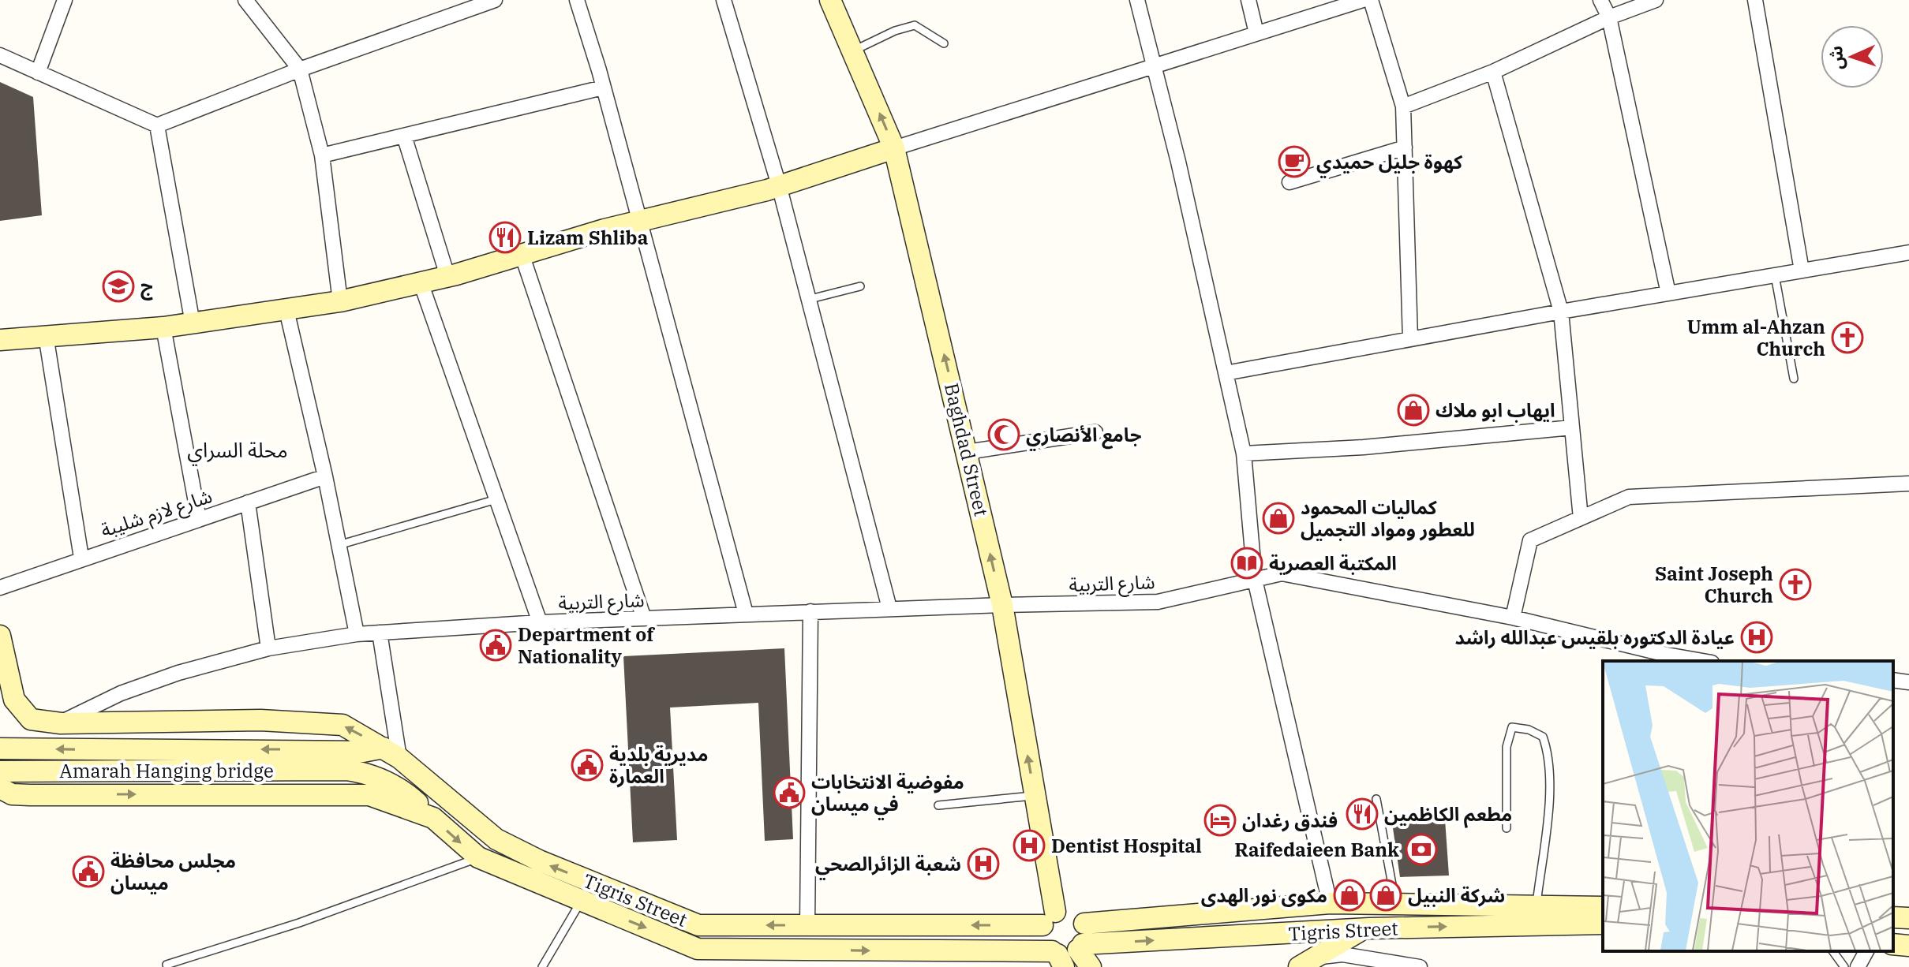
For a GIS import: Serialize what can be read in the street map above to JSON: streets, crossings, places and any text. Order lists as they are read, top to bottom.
{
  "streets": {
    "main road": ["Baghdad Street", "Amarah Hanging bridge", "Tigris Street"],
    "street": ["شارع لازم شليبة", "شارع التربية"]
  },
  "crossings": [
    ["Baghdad Street", "شارع التربية"],
    ["Baghdad Street", "Tigris Street"],
    ["شارع التربية", "Tigris Street"],
    ["Amarah Hanging bridge", "Tigris Street"]
  ],
  "one_way": ["Baghdad Street"],
  "districts": ["محلة السراي"],
  "places": {
    "cafe": ["كهوة جليل حميدي"],
    "restaurant": ["Lizam Shliba", "مطعم الكاظمين"],
    "school or university": ["ج"],
    "church": ["Umm al-Ahzan Church", "Saint Joseph Church"],
    "shop": [
      "ايهاب ابو ملاك",
      "كماليات المحمود للعطور ومواد التجميل",
      "مكوى نور الهدى",
      "شركة النبيل"
    ],
    "mosque": ["جامع الأنصاري"],
    "library": ["المكتبة العصرية"],
    "hospital": ["عيادة الدكتوره بلقيس عبدالله راشد", "Dentist Hospital", "شعبة الزائرالصحي"],
    "public building": [
      "Department of Nationality",
      "مديرية بلدية العمارة",
      "مفوضية الانتخابات في ميسان",
      "مجلس محافظة ميسان"
    ],
    "hotel": ["فندق رغدان"],
    "bank": ["Raifedaieen Bank"]
  },
  "north": "left"
}
